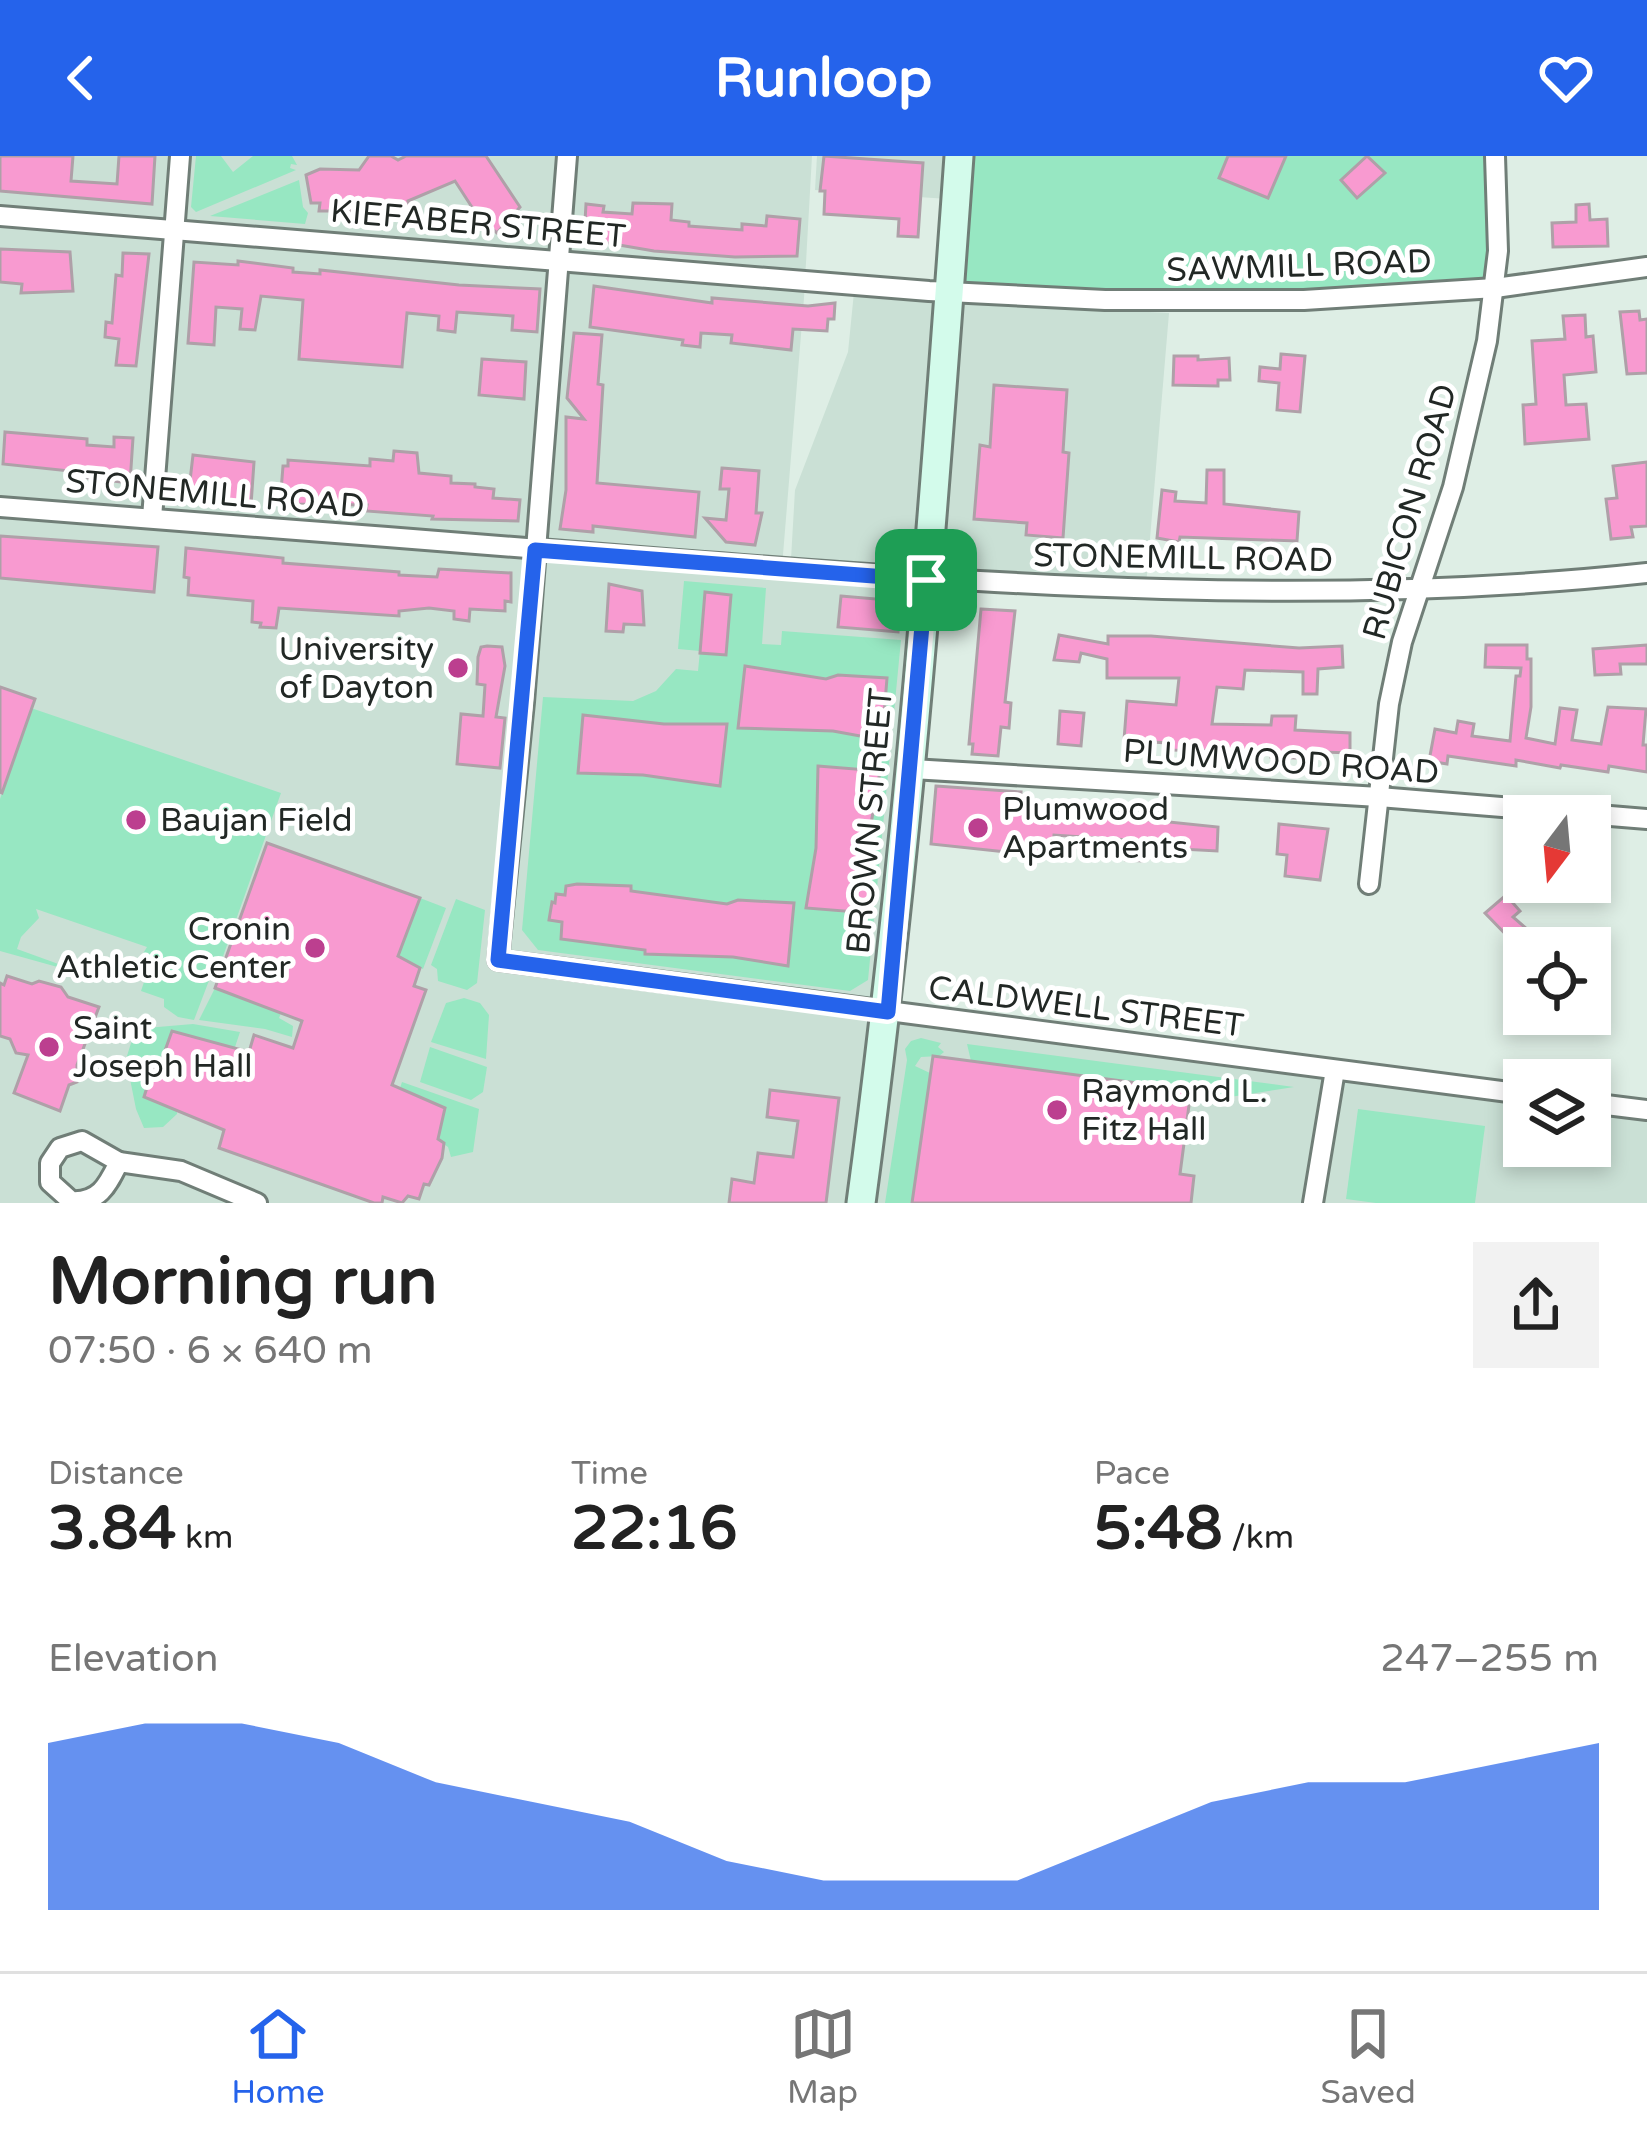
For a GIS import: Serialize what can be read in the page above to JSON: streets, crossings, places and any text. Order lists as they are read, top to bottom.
{
  "streets": {
    "street": [
      "KIEFABER STREET",
      "SAWMILL ROAD",
      "STONEMILL ROAD",
      "RUBICON ROAD",
      "PLUMWOOD ROAD",
      "BROWN STREET",
      "CALDWELL STREET"
    ]
  },
  "crossings": [
    ["KIEFABER STREET", "SAWMILL ROAD"],
    ["KIEFABER STREET", "BROWN STREET"],
    ["SAWMILL ROAD", "RUBICON ROAD"],
    ["SAWMILL ROAD", "BROWN STREET"],
    ["STONEMILL ROAD", "RUBICON ROAD"],
    ["STONEMILL ROAD", "BROWN STREET"],
    ["STONEMILL ROAD", "CALDWELL STREET"],
    ["RUBICON ROAD", "PLUMWOOD ROAD"],
    ["PLUMWOOD ROAD", "BROWN STREET"],
    ["BROWN STREET", "CALDWELL STREET"]
  ],
  "places": [
    "University of Dayton",
    "Baujan Field",
    "Plumwood Apartments",
    "Cronin Athletic Center",
    "Saint Joseph Hall",
    "Raymond L. Fitz Hall"
  ],
  "north": "bottom",
  "page": {
    "header": "Runloop",
    "heading": ["Morning run", "07:50 · 6 × 640 m"],
    "stats": [
      ["Distance", "3.84 km"],
      ["Time", "22:16"],
      ["Pace", "5:48 /km"]
    ],
    "chart": ["Elevation", "247–255 m"],
    "tabs": ["Home", "Map", "Saved"]
  }
}
